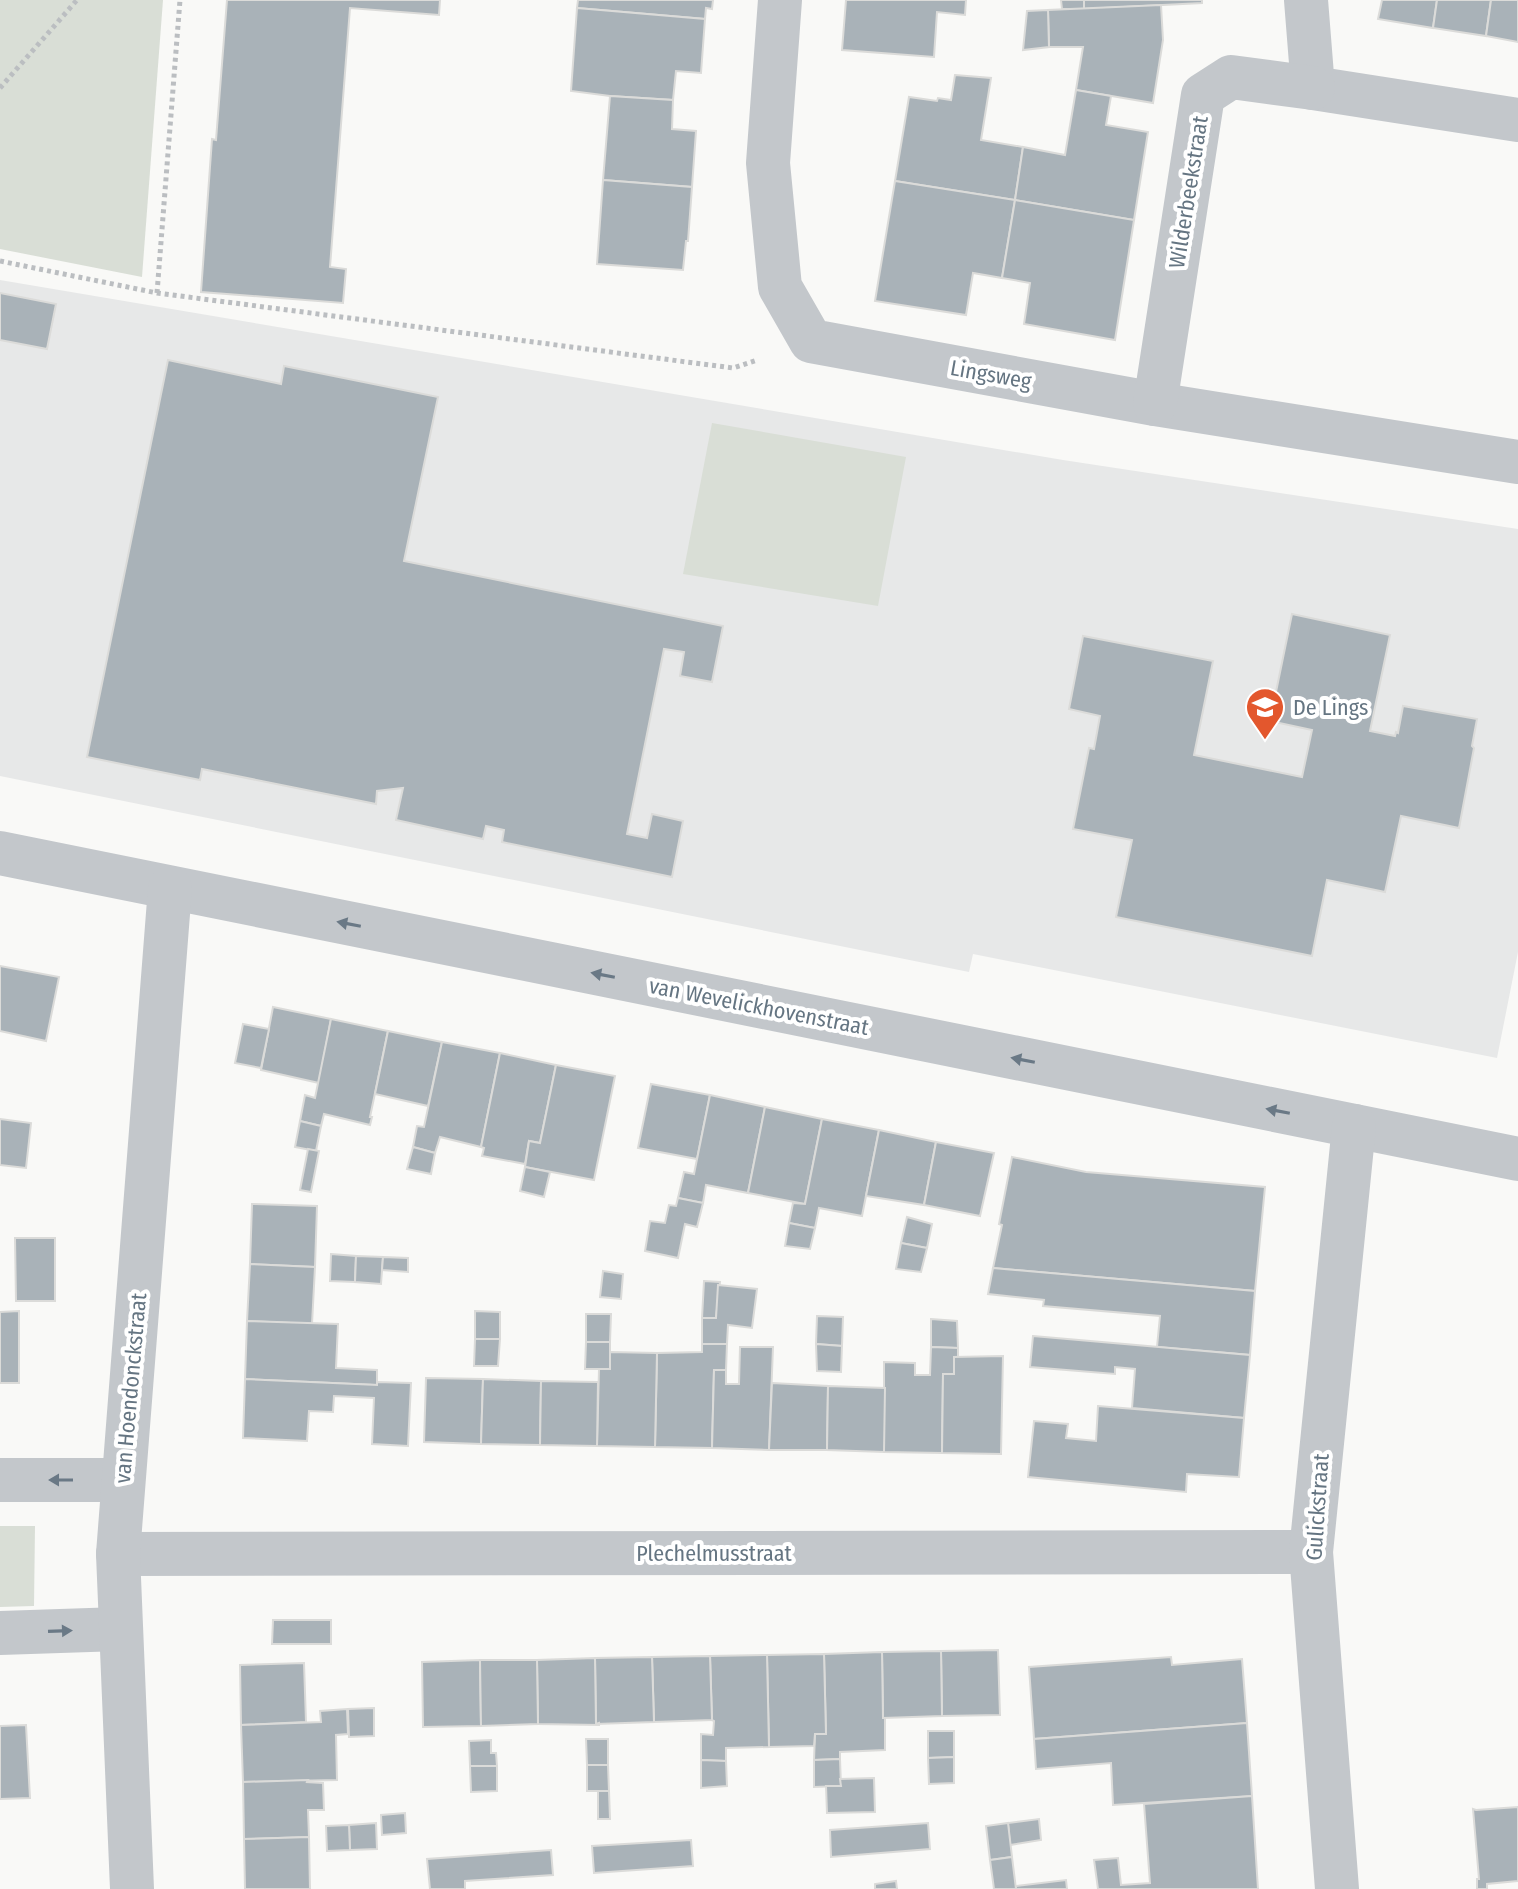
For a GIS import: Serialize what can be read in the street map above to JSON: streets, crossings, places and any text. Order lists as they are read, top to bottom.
{
  "streets": {
    "street": [
      "Wilderbeekstraat",
      "Lingsweg",
      "van Wevelickhovenstraat",
      "van Hoendonckstraat",
      "Gulickstraat",
      "Plechelmusstraat"
    ]
  },
  "crossings": [
    ["Wilderbeekstraat", "Lingsweg"],
    ["van Wevelickhovenstraat", "van Hoendonckstraat"],
    ["van Wevelickhovenstraat", "Gulickstraat"],
    ["van Hoendonckstraat", "Plechelmusstraat"],
    ["Gulickstraat", "Plechelmusstraat"]
  ],
  "one_way": ["van Wevelickhovenstraat"],
  "places": {
    "school or university": ["De Lings"]
  }
}
